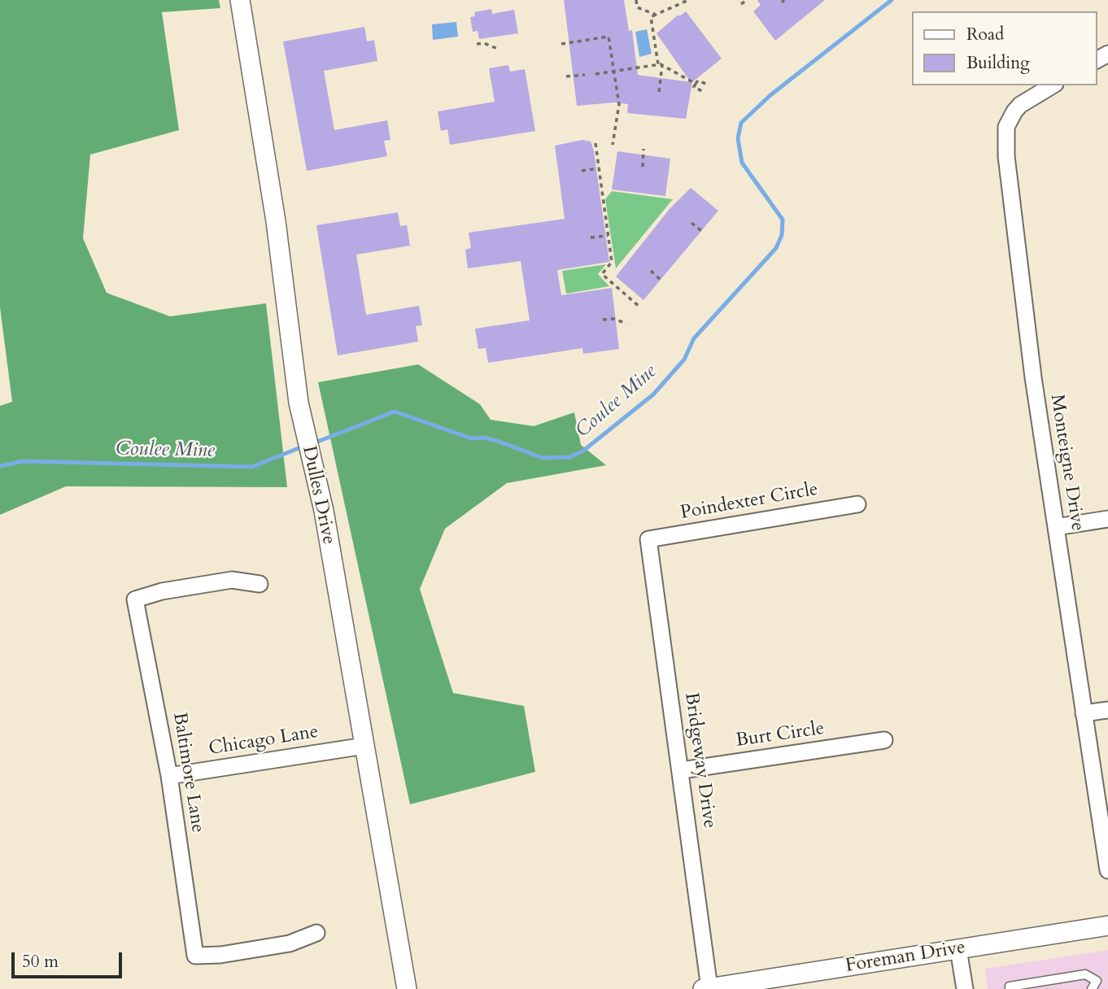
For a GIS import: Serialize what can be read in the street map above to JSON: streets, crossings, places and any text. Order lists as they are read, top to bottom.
{
  "streets": {
    "street": [
      "Monteigne Drive",
      "Dulles Drive",
      "Poindexter Circle",
      "Burt Circle",
      "Chicago Lane",
      "Bridgeway Drive",
      "Baltimore Lane",
      "Foreman Drive"
    ]
  },
  "crossings": [
    ["Dulles Drive", "Chicago Lane"],
    ["Poindexter Circle", "Bridgeway Drive"],
    ["Burt Circle", "Bridgeway Drive"],
    ["Chicago Lane", "Baltimore Lane"],
    ["Bridgeway Drive", "Foreman Drive"]
  ],
  "water": ["Coulee Mine"],
  "legend": ["Road", "Building"],
  "scale_bar": "50 m"
}
